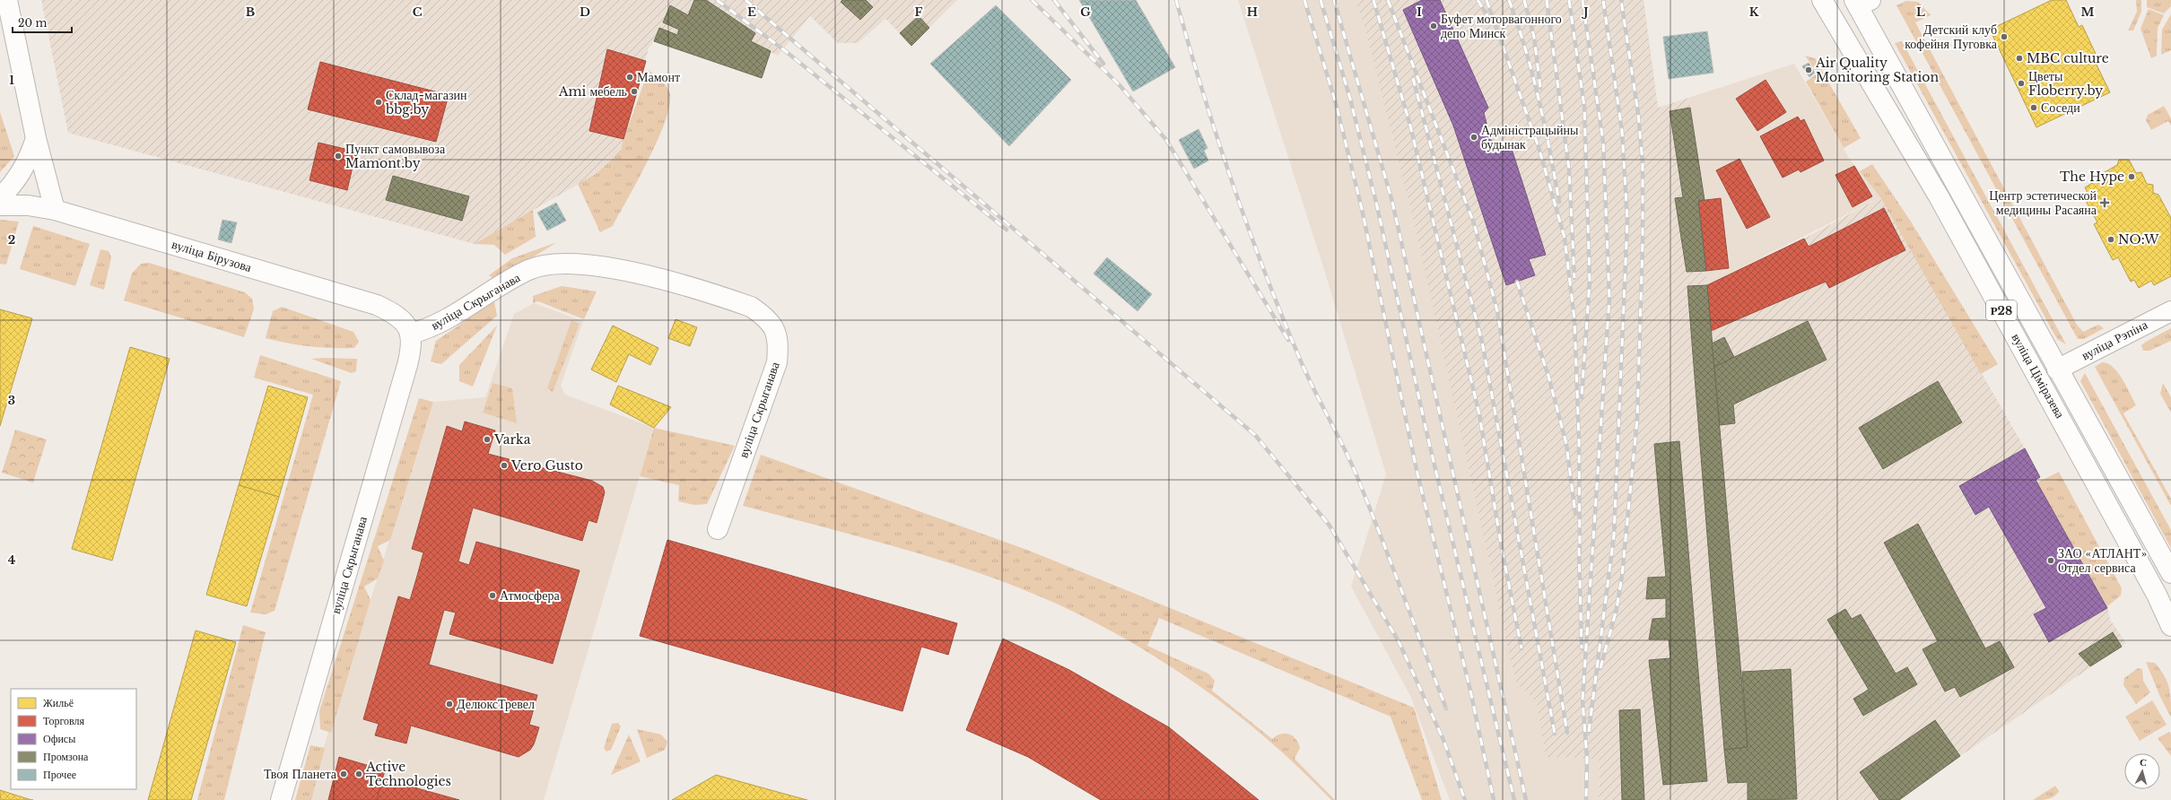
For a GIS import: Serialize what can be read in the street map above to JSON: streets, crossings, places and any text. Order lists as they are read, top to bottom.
{
  "streets": {
    "street": [
      "вуліца Бірузова",
      "вуліца Скрыганава",
      "Р28",
      "вуліца Рэпіна",
      "вуліца Ціміразева"
    ]
  },
  "crossings": [
    ["вуліца Бірузова", "вуліца Скрыганава"],
    ["вуліца Рэпіна", "вуліца Ціміразева"]
  ],
  "places": {
    "other": [
      "Буфет моторвагонного депо Минск",
      "Детский клуб кофейня Пуговка",
      "MBC culture",
      "Air Quality Monitoring Station",
      "Мамонт",
      "Цветы Floberry.by",
      "Ami мебель",
      "Склад-магазин bbg.by",
      "Соседи",
      "Адміністрацыйны будынак",
      "Пункт самовывоза Mamont.by",
      "The Hype",
      "NO:W",
      "Varka",
      "Vero Gusto",
      "ЗАО «АТЛАНТ» Отдел сервиса",
      "Атмосфера",
      "ДелюксТревел",
      "Твоя Планета",
      "Active Technologies"
    ],
    "health": ["Центр эстетической медицины Расаяна"]
  },
  "legend": [
    "Жильё",
    "Торговля",
    "Офисы",
    "Промзона",
    "Прочее"
  ],
  "scale_bar": "20 m",
  "north": "top",
  "grid": {
    "columns": [
      "B",
      "C",
      "D",
      "E",
      "F",
      "G",
      "H",
      "I",
      "J",
      "K",
      "L",
      "M"
    ],
    "rows": [
      "1",
      "2",
      "3",
      "4"
    ]
  }
}
